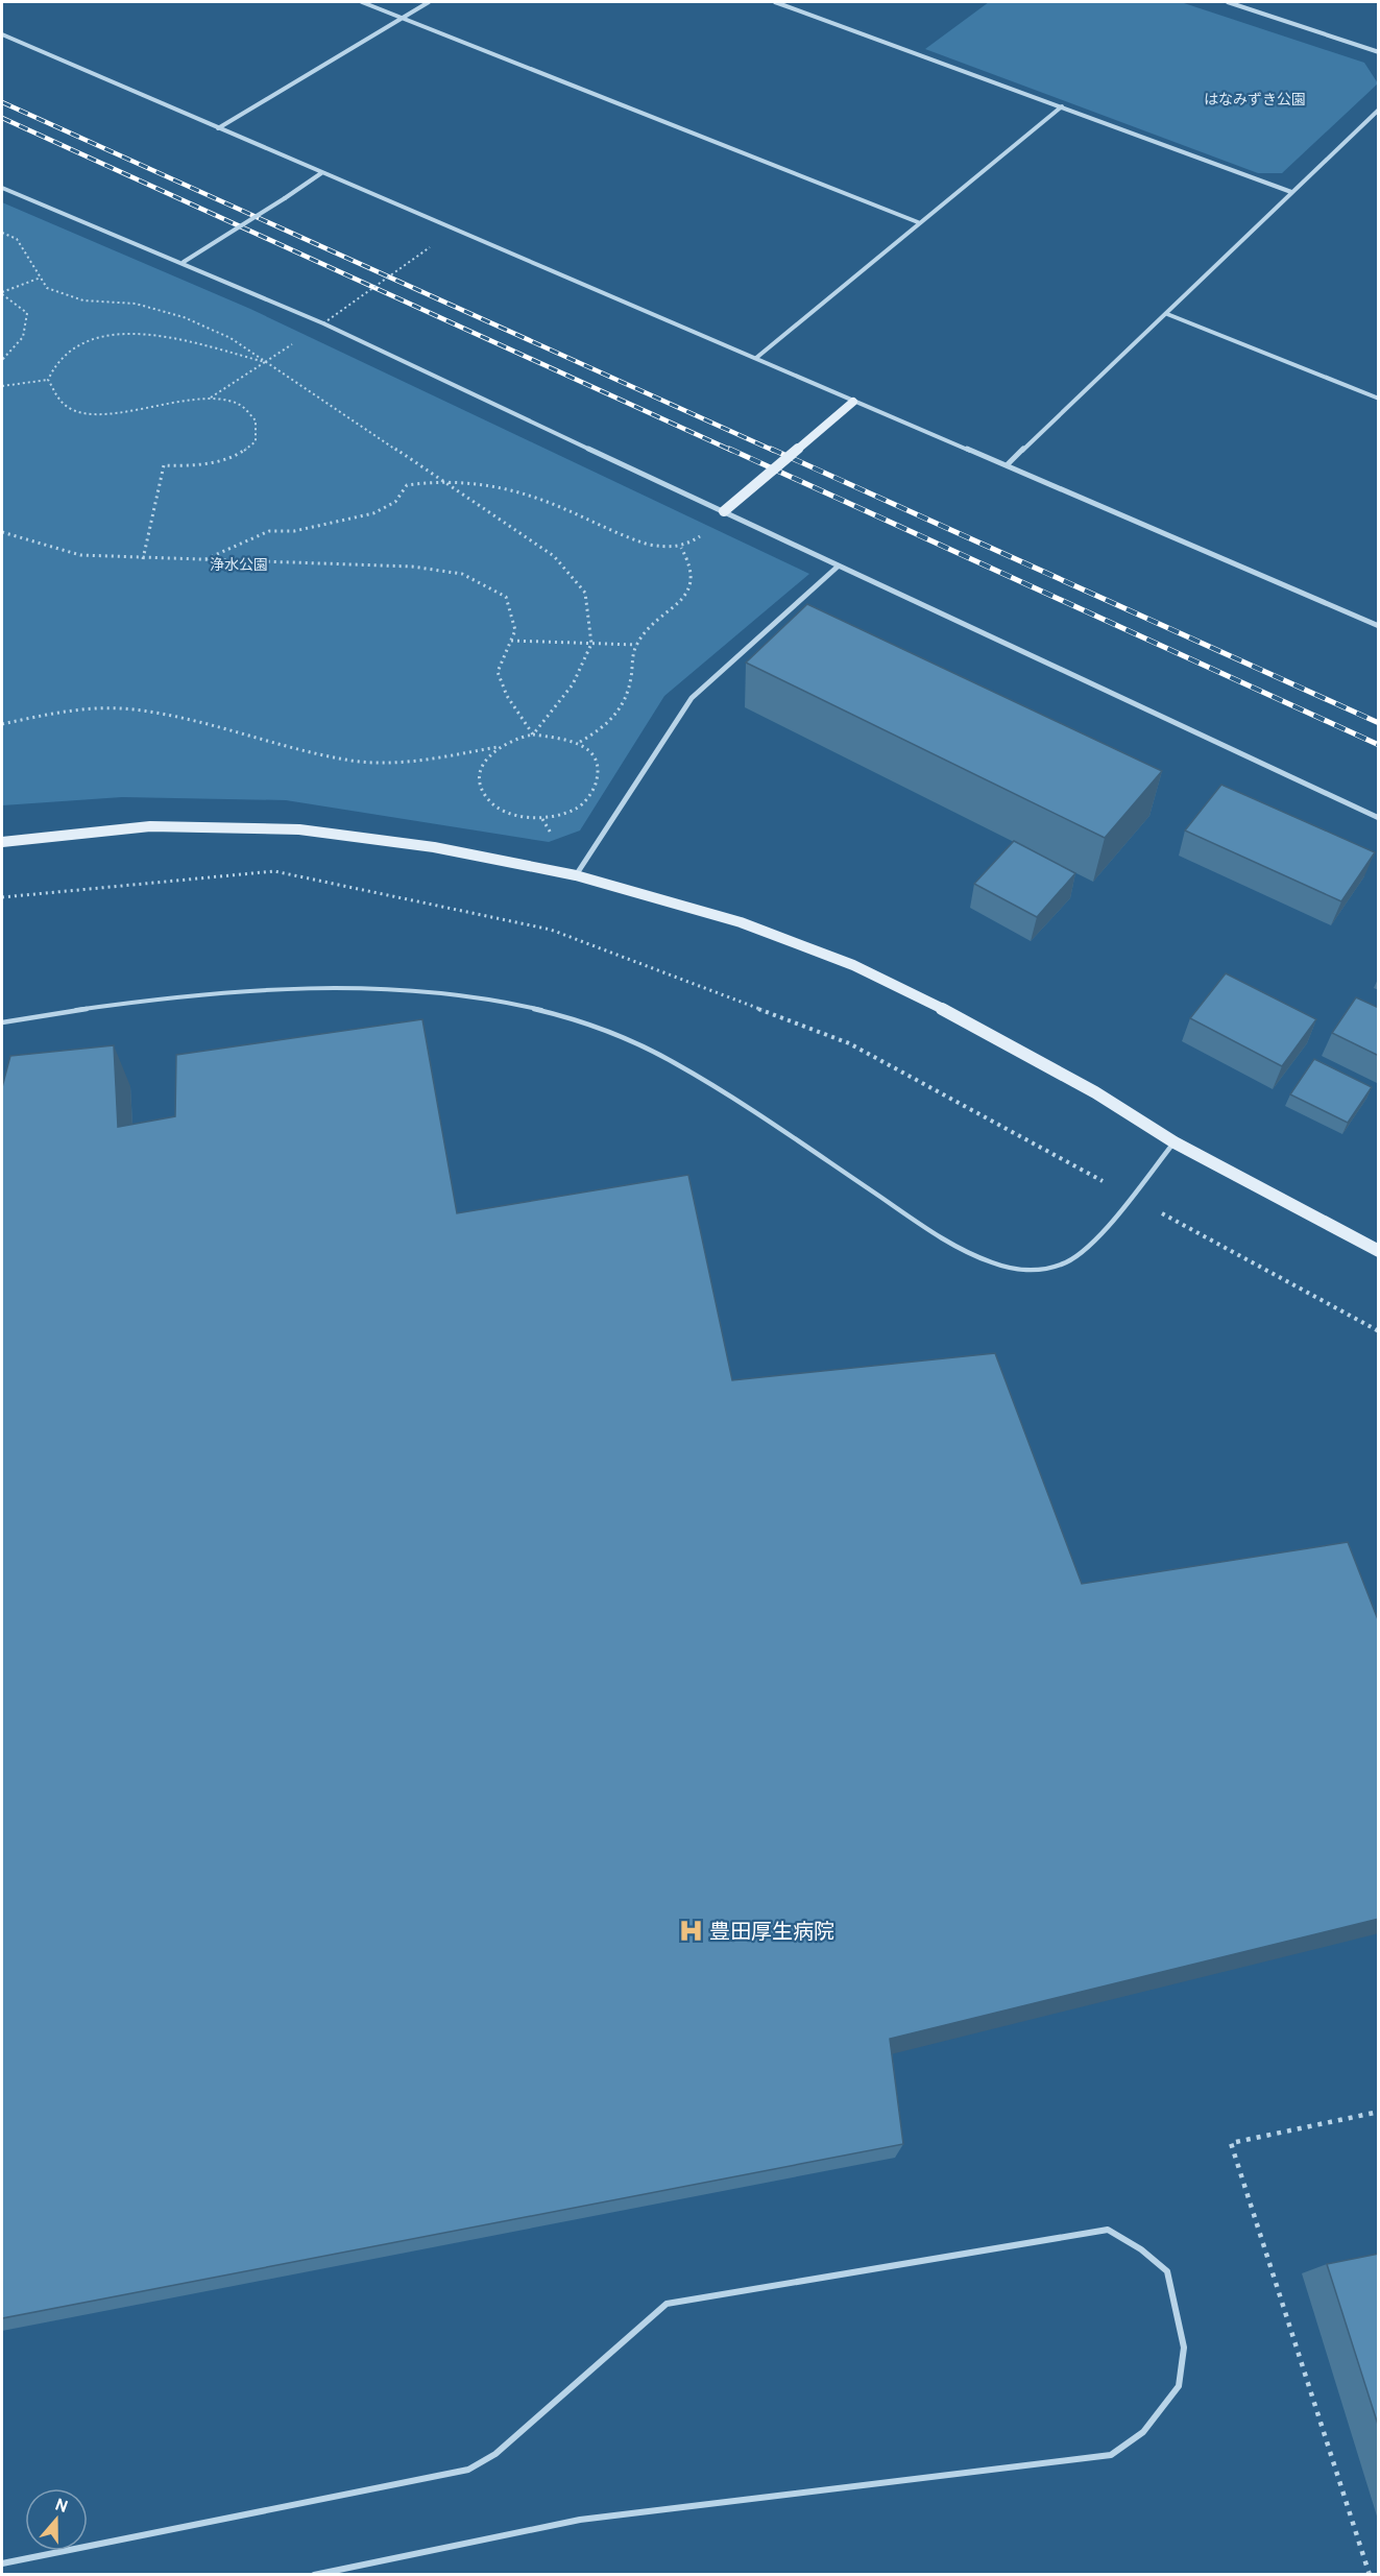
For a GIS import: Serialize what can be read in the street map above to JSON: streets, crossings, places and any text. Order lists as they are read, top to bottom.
{
  "parks": ["はなみずき公園", "浄水公園"],
  "places": {
    "hospital": ["豊田厚生病院"]
  },
  "north": "top"
}
